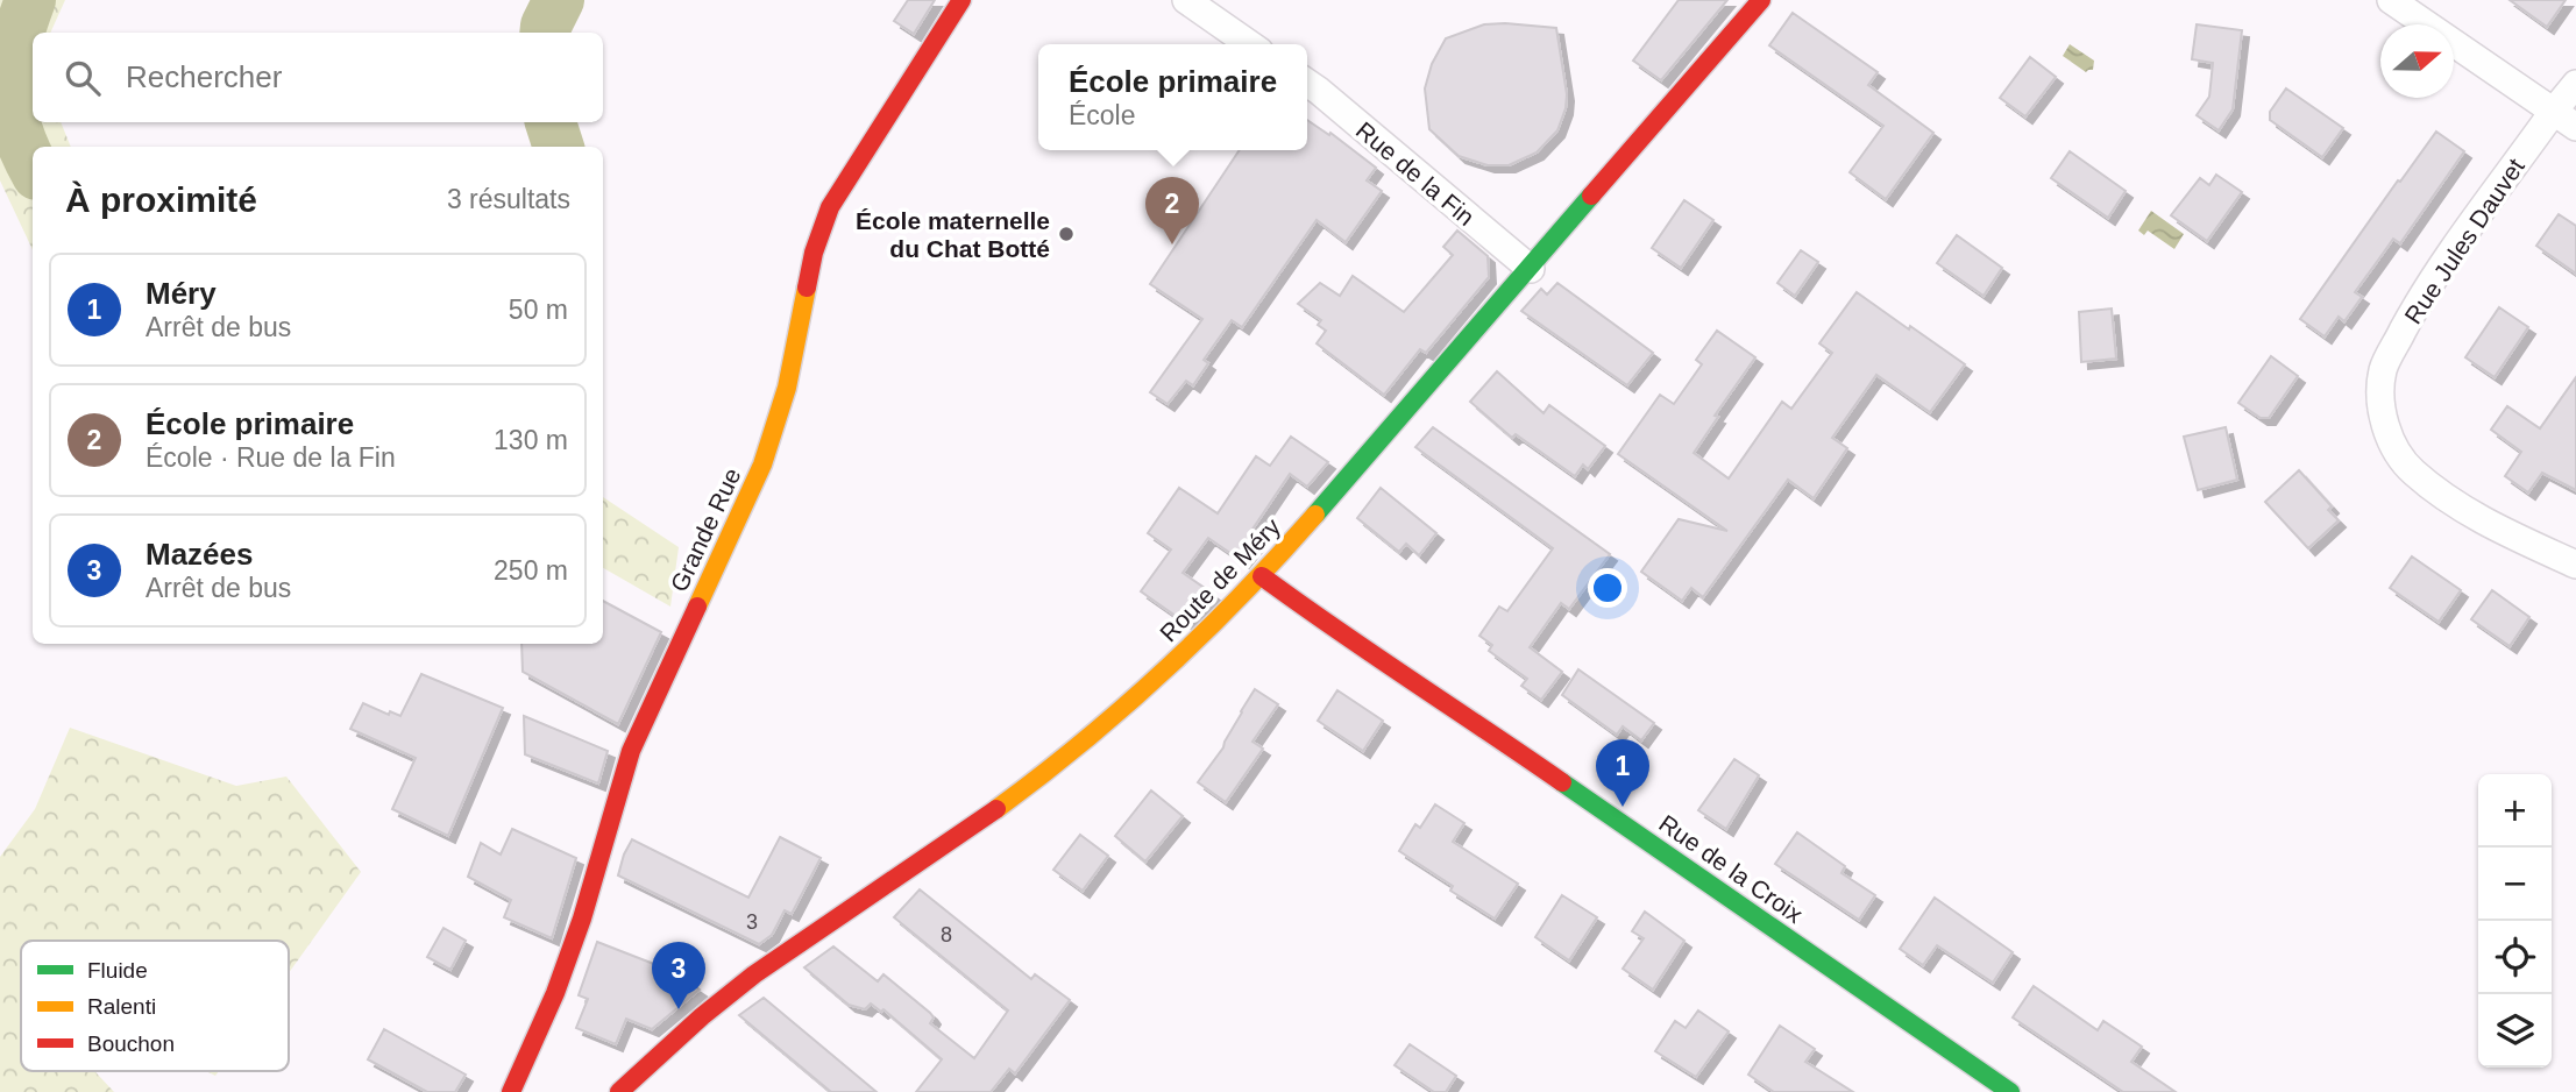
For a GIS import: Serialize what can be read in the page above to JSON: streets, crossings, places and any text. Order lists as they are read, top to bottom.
{
  "streets": {
    "street": [
      "Rue de la Fin",
      "Rue Jules Dauvet",
      "Grande Rue",
      "Route de Méry",
      "Rue de la Croix"
    ]
  },
  "crossings": [
    ["Rue de la Fin", "Route de Méry"],
    ["Route de Méry", "Rue de la Croix"]
  ],
  "places": ["École maternelle du Chat Botté"],
  "house_numbers": ["3", "8"],
  "legend": ["Fluide", "Ralenti", "Bouchon"],
  "north": "right",
  "page": {
    "search": "Rechercher",
    "popup": ["École primaire", "École"],
    "heading": ["À proximité", "3 résultats"],
    "pins": ["2", "1", "3"],
    "list": [
      {
        "mark": "1",
        "name": "Méry",
        "note": "Arrêt de bus",
        "value": "50 m"
      },
      {
        "mark": "2",
        "name": "École primaire",
        "note": "École · Rue de la Fin",
        "value": "130 m"
      },
      {
        "mark": "3",
        "name": "Mazées",
        "note": "Arrêt de bus",
        "value": "250 m"
      }
    ],
    "map_buttons": ["+", "−"]
  }
}
